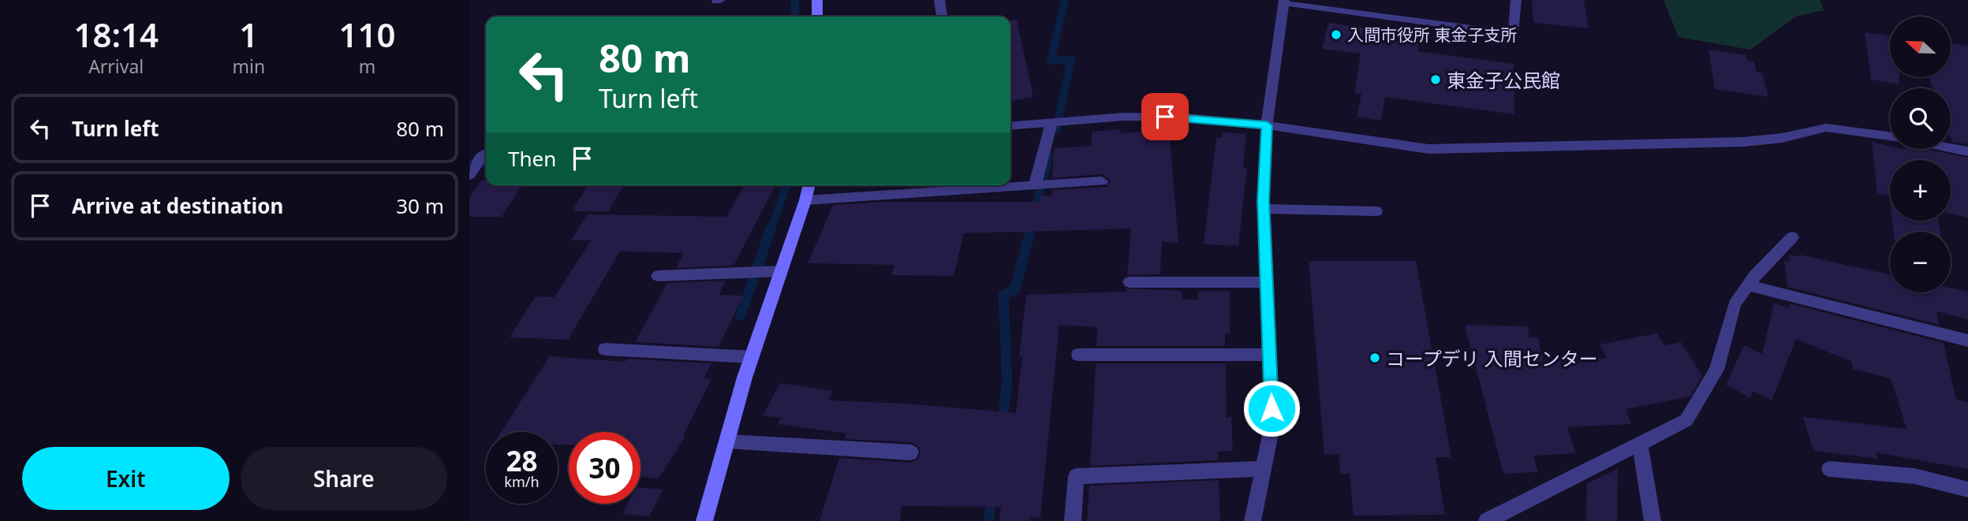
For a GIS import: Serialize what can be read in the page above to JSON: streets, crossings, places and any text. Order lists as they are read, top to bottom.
{
  "places": ["入間市役所 東金子支所", "東金子公民館", "コープデリ 入間センター"],
  "north": "left",
  "page": {
    "eta": [
      "18:14",
      "Arrival",
      "1",
      "min",
      "110",
      "m"
    ],
    "map_buttons": ["+", "−"],
    "turn": ["80 m", "Turn left"],
    "list": [
      {
        "name": "Turn left",
        "value": "80 m"
      },
      {
        "name": "Arrive at destination",
        "value": "30 m"
      }
    ],
    "then": "Then",
    "speed": "28 km/h",
    "limit": "30",
    "buttons": ["Exit", "Share"]
  }
}
